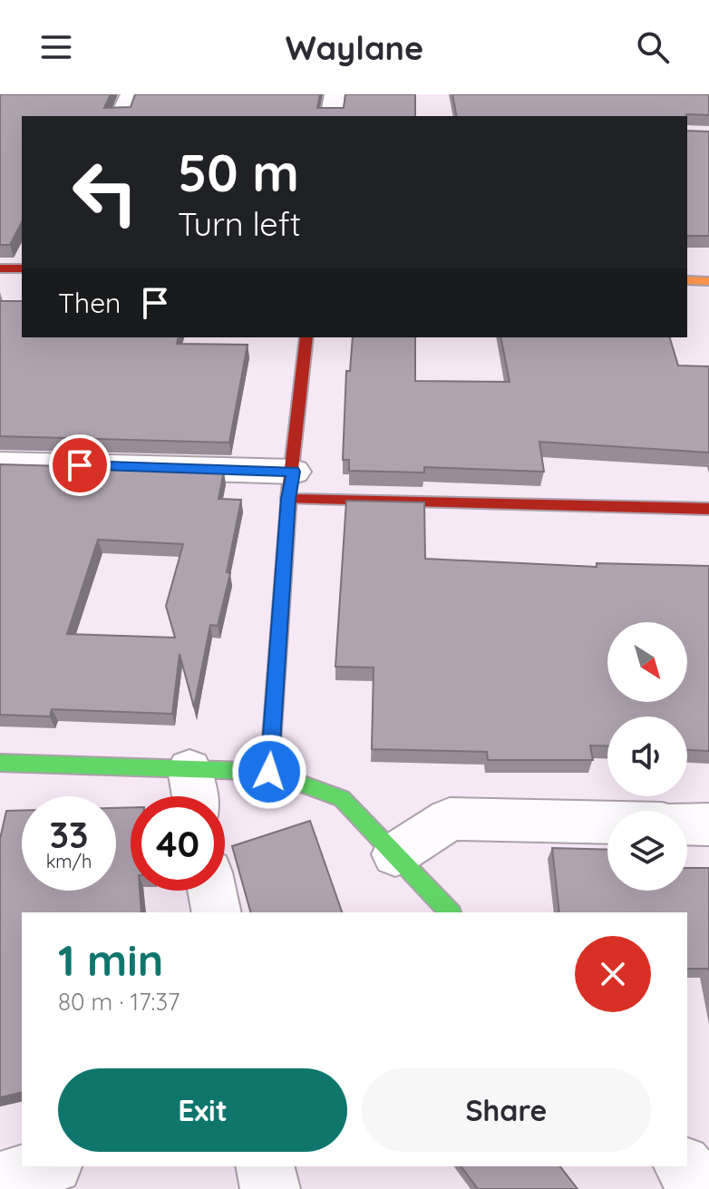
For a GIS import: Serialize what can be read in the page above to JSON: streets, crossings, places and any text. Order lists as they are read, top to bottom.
{
  "north": "bottom right",
  "page": {
    "header": "Waylane",
    "turn": ["50 m", "Turn left"],
    "then": "Then",
    "speed": "33 km/h",
    "limit": "40",
    "heading": ["1 min", "80 m · 17:37"],
    "buttons": ["Exit", "Share"]
  }
}
